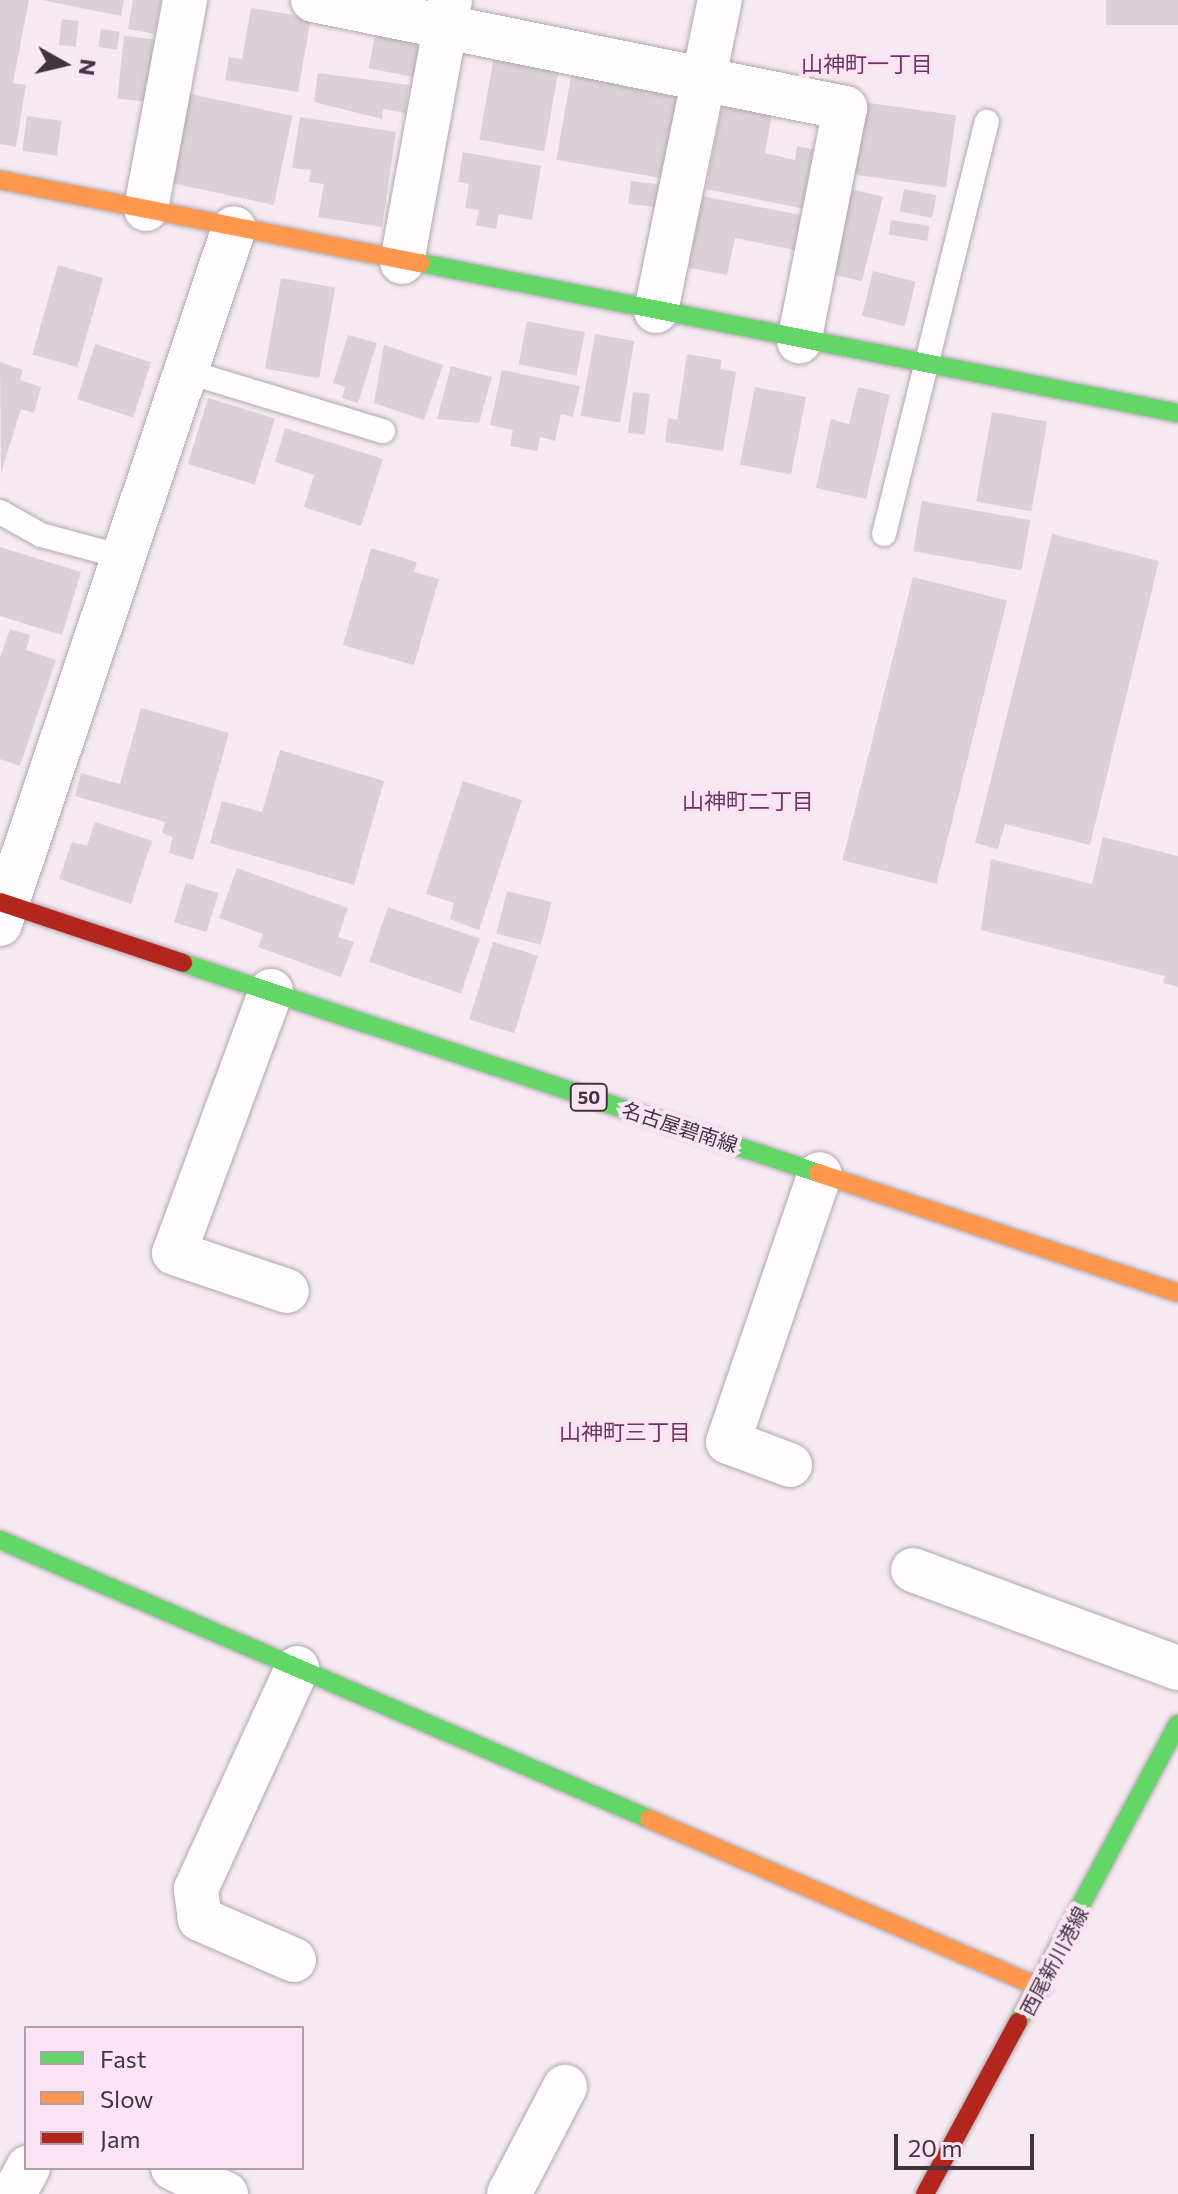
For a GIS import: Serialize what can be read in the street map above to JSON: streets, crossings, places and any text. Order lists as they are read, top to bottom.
{
  "streets": {
    "street": ["50", "名古屋碧南線", "西尾新川港線"]
  },
  "districts": ["山神町一丁目", "山神町二丁目", "山神町三丁目"],
  "legend": ["Fast", "Slow", "Jam"],
  "scale_bar": "20 m",
  "north": "right"
}
